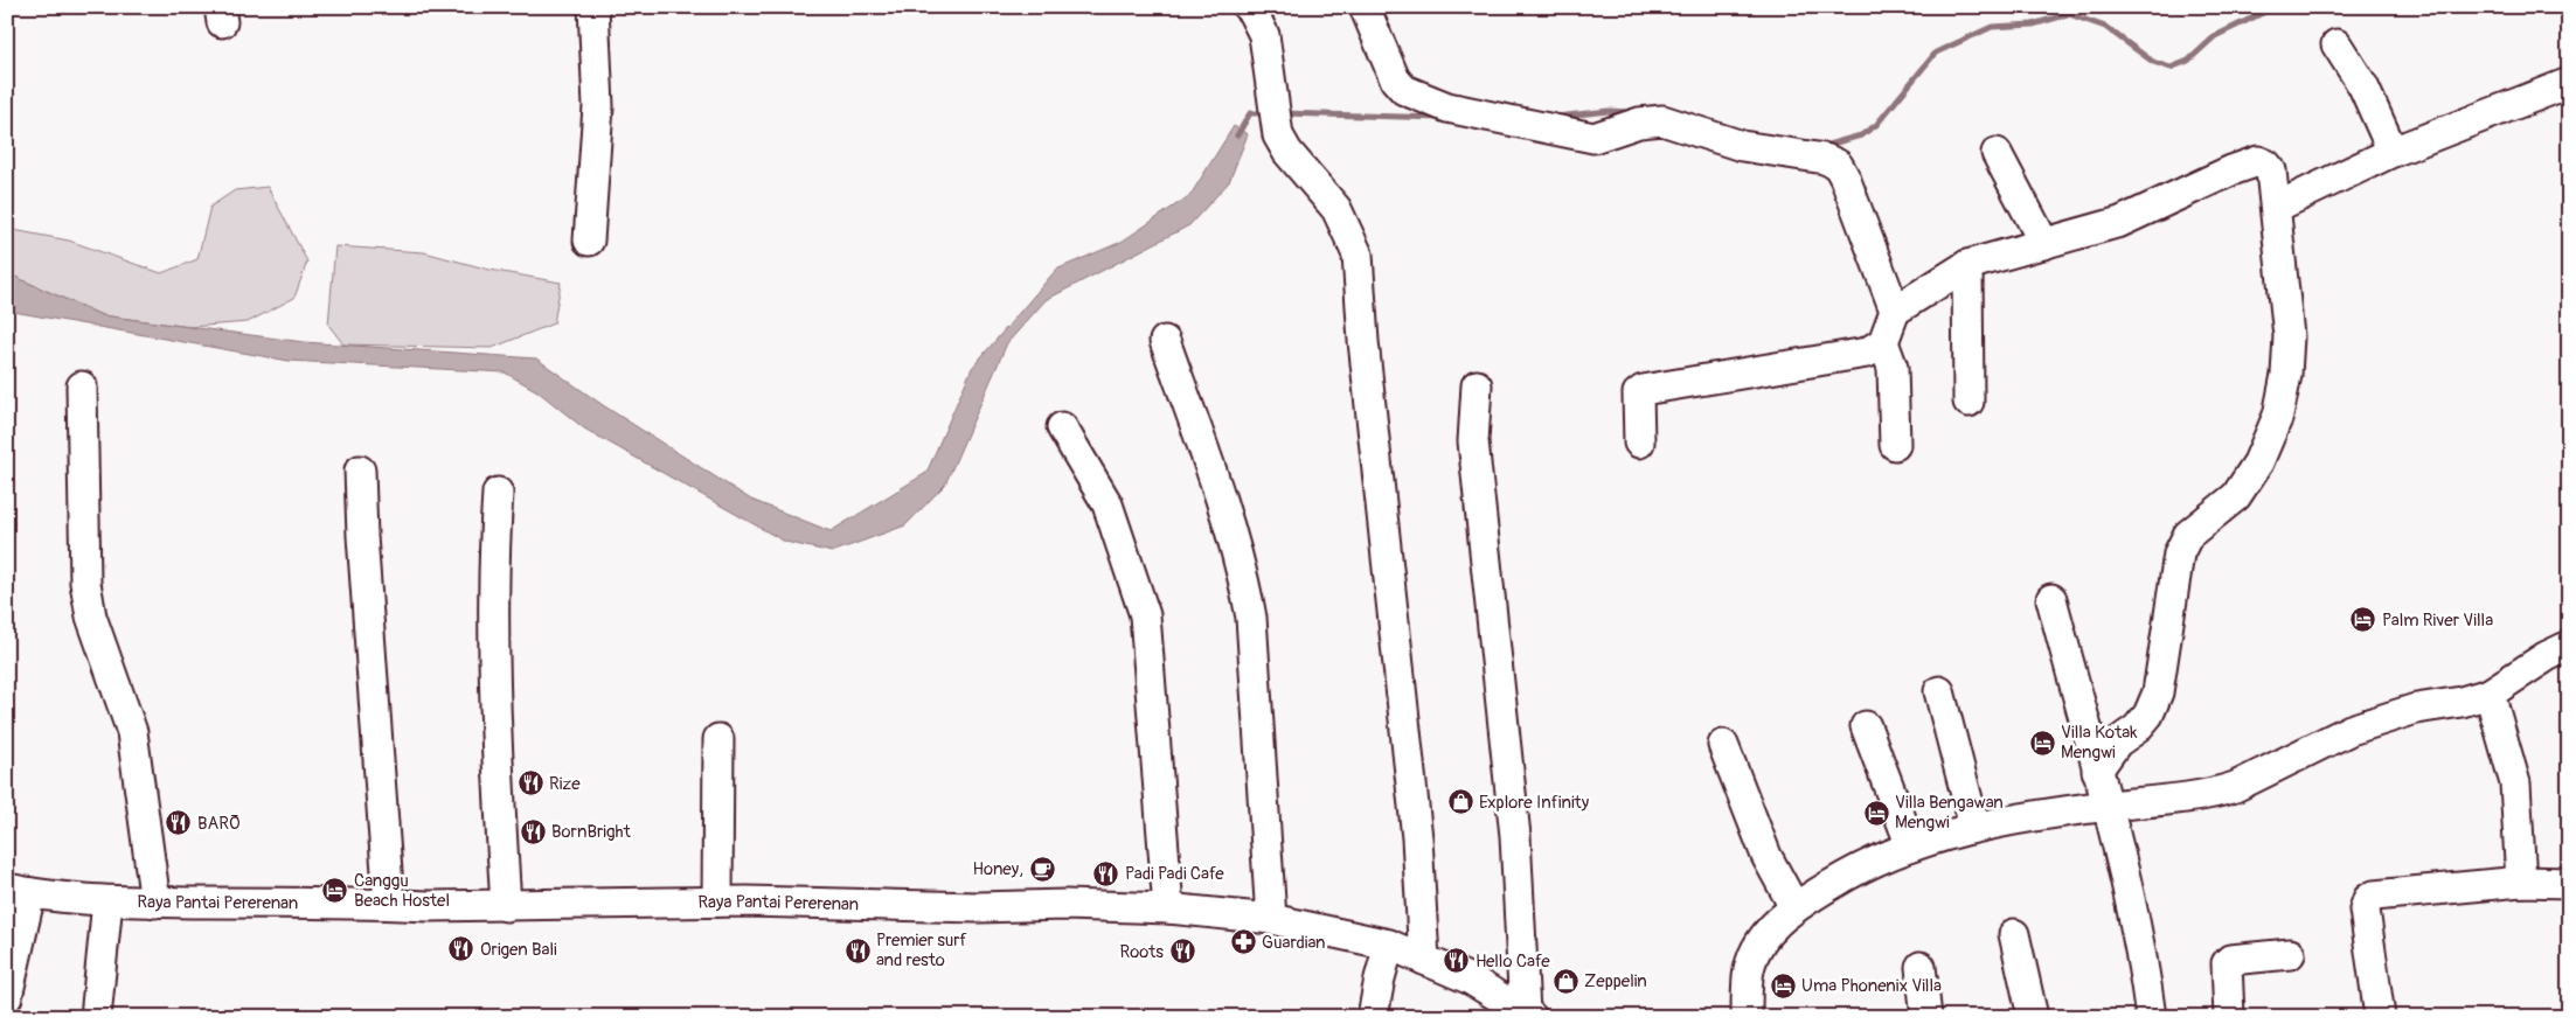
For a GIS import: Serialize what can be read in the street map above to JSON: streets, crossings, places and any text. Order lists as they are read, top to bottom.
{
  "streets": {
    "street": ["Raya Pantai Pererenan"]
  },
  "places": {
    "hotel": [
      "Palm River Villa",
      "Villa Kotak Mengwi",
      "Villa Bengawan Mengwi",
      "Canggu Beach Hostel",
      "Uma Phonenix Villa"
    ],
    "restaurant": [
      "Rize",
      "BARŌ",
      "BornBright",
      "Padi Padi Cafe",
      "Origen Bali",
      "Premier surf and resto",
      "Roots",
      "Hello Cafe"
    ],
    "shop": ["Explore Infinity", "Zeppelin"],
    "cafe": ["Honey,"],
    "pharmacy": ["Guardian"]
  }
}
